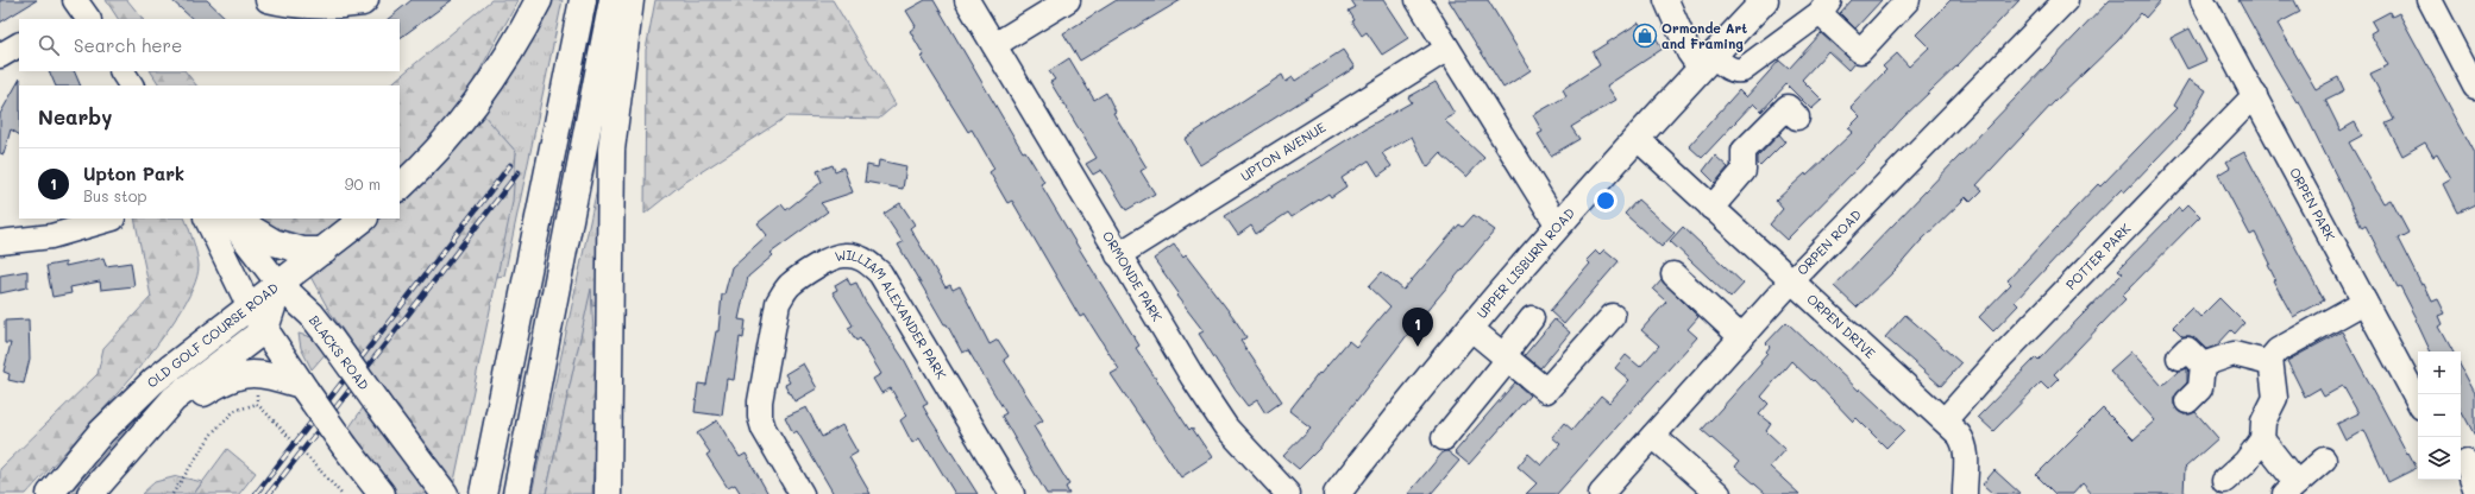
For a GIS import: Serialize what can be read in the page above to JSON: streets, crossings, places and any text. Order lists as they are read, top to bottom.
{
  "streets": {
    "main road": ["UPPER LISBURN ROAD", "OLD GOLF COURSE ROAD", "BLACKS ROAD"],
    "street": [
      "UPTON AVENUE",
      "ORPEN PARK",
      "ORPEN ROAD",
      "POTTER PARK",
      "ORMONDE PARK",
      "WILLIAM ALEXANDER PARK",
      "ORPEN DRIVE"
    ]
  },
  "crossings": [
    ["UPTON AVENUE", "ORMONDE PARK"],
    ["ORPEN PARK", "POTTER PARK"],
    ["ORPEN ROAD", "ORPEN DRIVE"],
    ["POTTER PARK", "ORPEN DRIVE"],
    ["UPPER LISBURN ROAD", "ORPEN DRIVE"],
    ["OLD GOLF COURSE ROAD", "BLACKS ROAD"]
  ],
  "places": {
    "shop": ["Ormonde Art and Framing"]
  },
  "page": {
    "search": "Search here",
    "heading": "Nearby",
    "list": [
      {
        "mark": "1",
        "name": "Upton Park",
        "note": "Bus stop",
        "value": "90 m"
      }
    ],
    "pins": "1",
    "map_buttons": ["+", "−"]
  }
}
